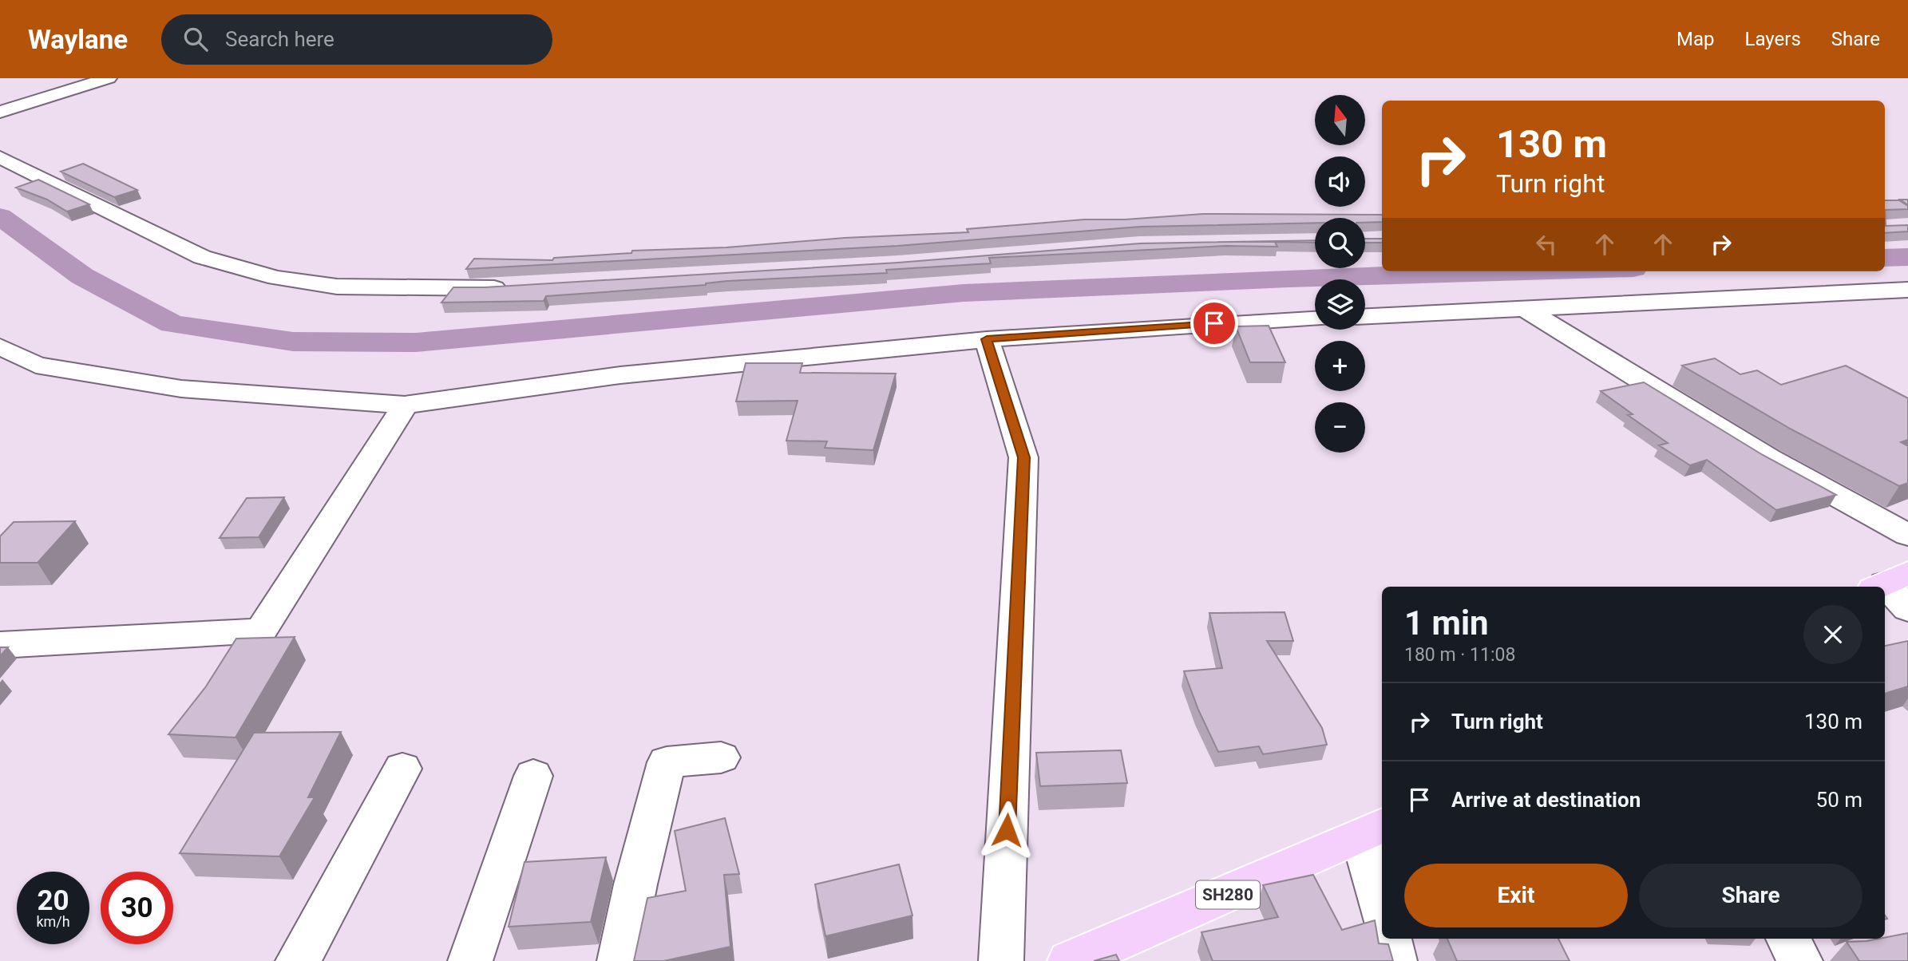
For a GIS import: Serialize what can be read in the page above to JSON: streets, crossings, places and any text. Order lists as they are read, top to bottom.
{
  "streets": {
    "main road": ["SH280"]
  },
  "north": "top",
  "page": {
    "header": "Waylane",
    "search": "Search here",
    "nav": ["Map", "Layers", "Share"],
    "map_buttons": ["+", "−"],
    "turn": ["130 m", "Turn right"],
    "heading": ["1 min", "180 m · 11:08"],
    "list": [
      {
        "name": "Turn right",
        "value": "130 m"
      },
      {
        "name": "Arrive at destination",
        "value": "50 m"
      }
    ],
    "buttons": ["Exit", "Share"],
    "speed": "20 km/h",
    "limit": "30"
  }
}
